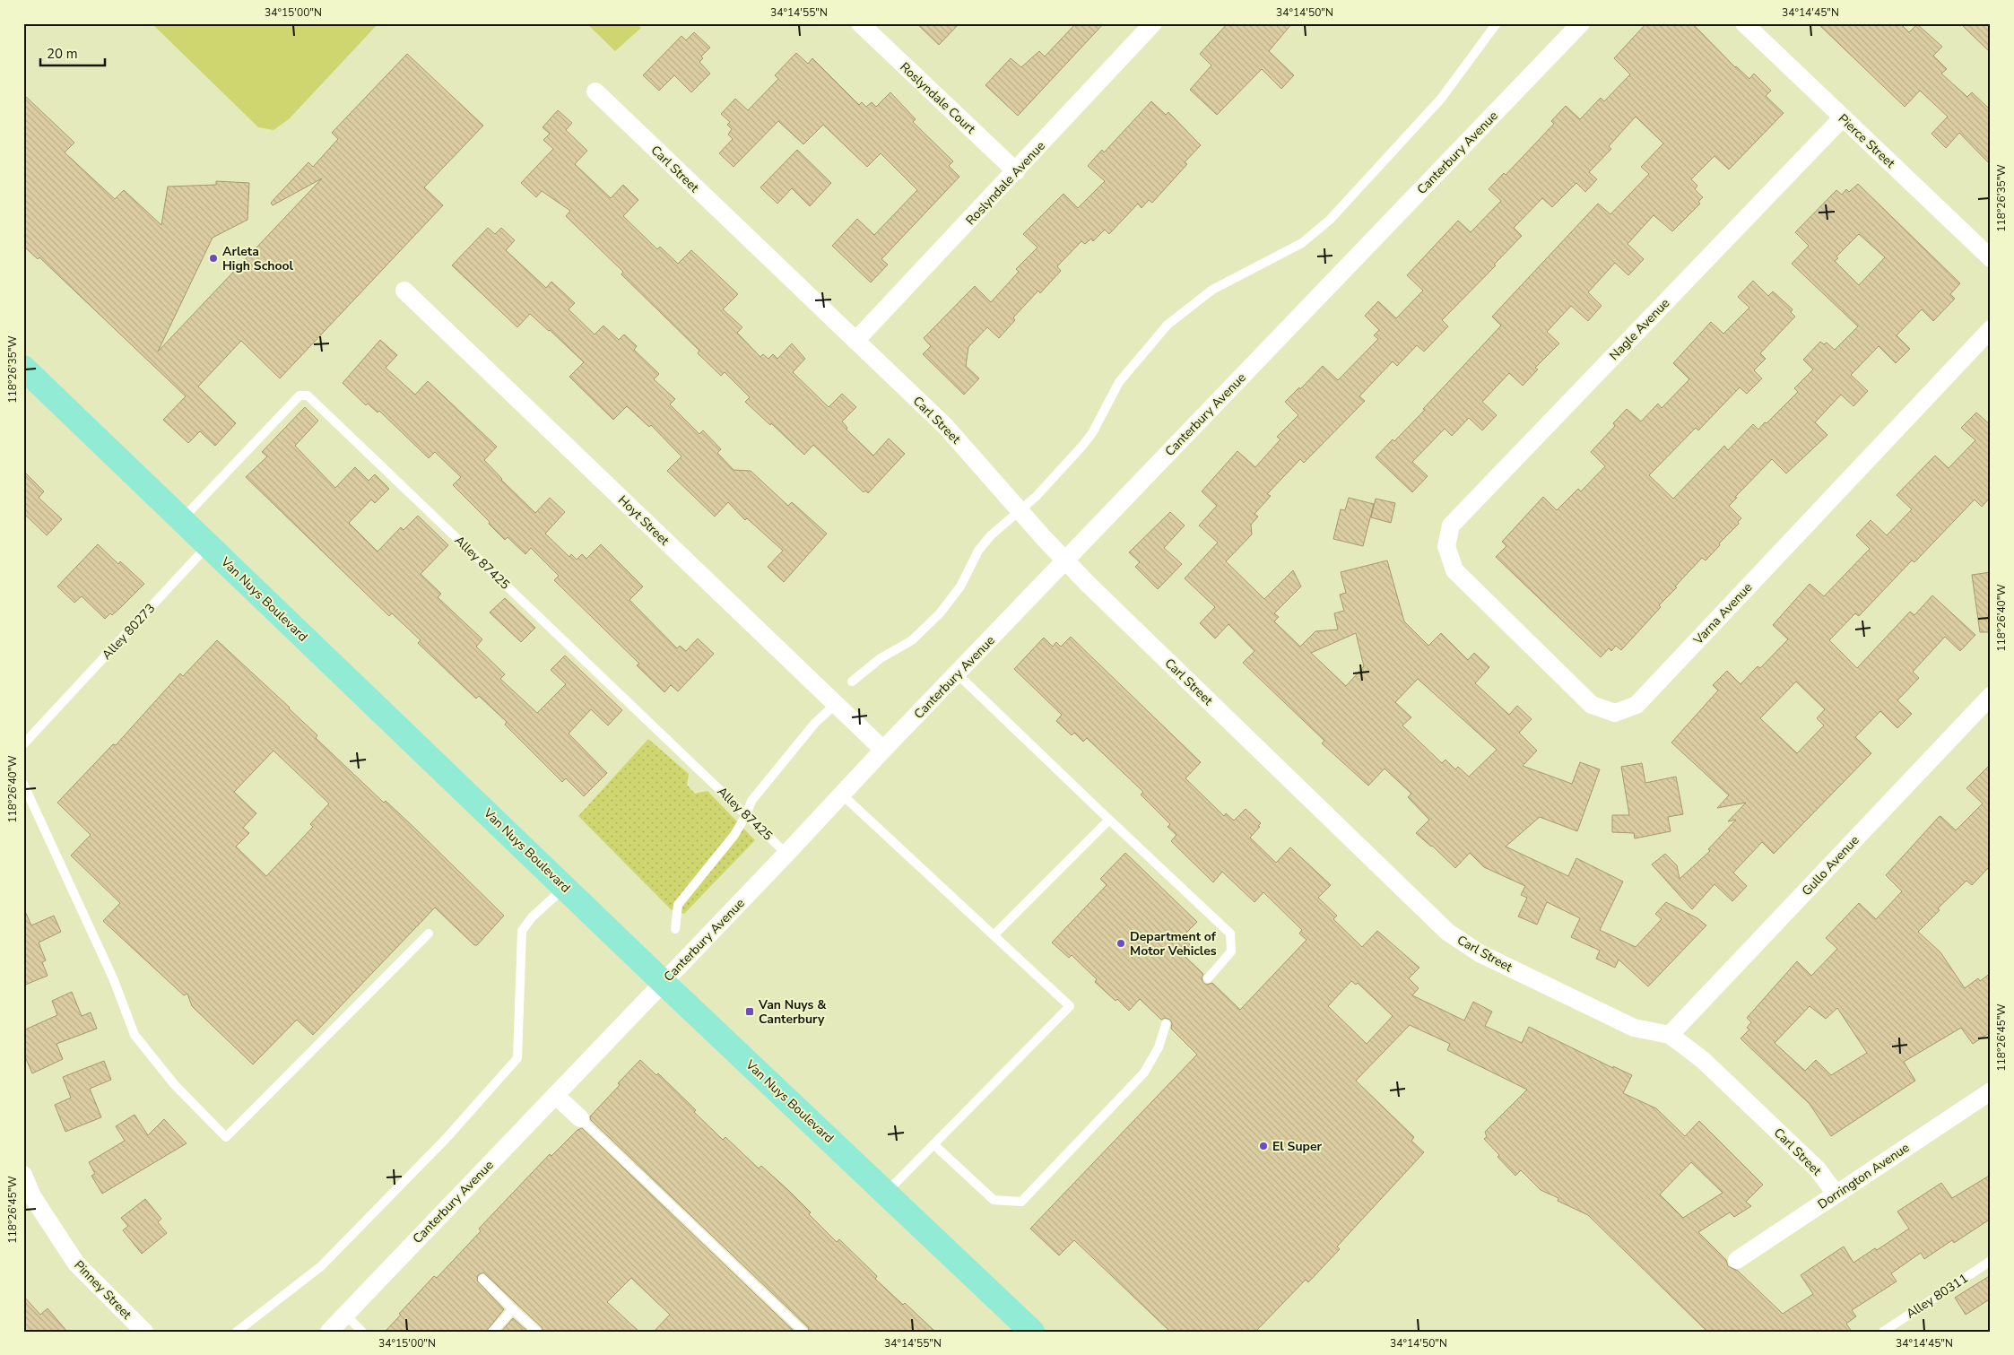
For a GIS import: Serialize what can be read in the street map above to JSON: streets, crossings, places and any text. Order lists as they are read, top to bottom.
{
  "streets": {
    "main road": ["Van Nuys Boulevard"],
    "street": [
      "Roslyndale Court",
      "Pierce Street",
      "Canterbury Avenue",
      "Carl Street",
      "Roslyndale Avenue",
      "Nagle Avenue",
      "Hoyt Street",
      "Varna Avenue",
      "Gullo Avenue",
      "Dorrington Avenue",
      "Pinney Street"
    ],
    "lane": ["Alley 87425", "Alley 80273", "Alley 80311"]
  },
  "crossings": [
    ["Roslyndale Court", "Roslyndale Avenue"],
    ["Pierce Street", "Nagle Avenue"],
    ["Canterbury Avenue", "Carl Street"],
    ["Canterbury Avenue", "Hoyt Street"],
    ["Canterbury Avenue", "Alley 87425"],
    ["Canterbury Avenue", "Van Nuys Boulevard"],
    ["Carl Street", "Roslyndale Avenue"],
    ["Carl Street", "Gullo Avenue"],
    ["Carl Street", "Dorrington Avenue"],
    ["Nagle Avenue", "Varna Avenue"],
    ["Alley 87425", "Van Nuys Boulevard"],
    ["Van Nuys Boulevard", "Alley 80273"]
  ],
  "places": {
    "other": ["Arleta High School", "Department of Motor Vehicles", "El Super"],
    "transit": ["Van Nuys & Canterbury"]
  },
  "scale_bar": "20 m",
  "coordinates": [
    "34°15'00\"N",
    "34°14'55\"N",
    "34°14'50\"N",
    "34°14'45\"N",
    "118°26'35\"W",
    "118°26'40\"W",
    "118°26'45\"W"
  ]
}
